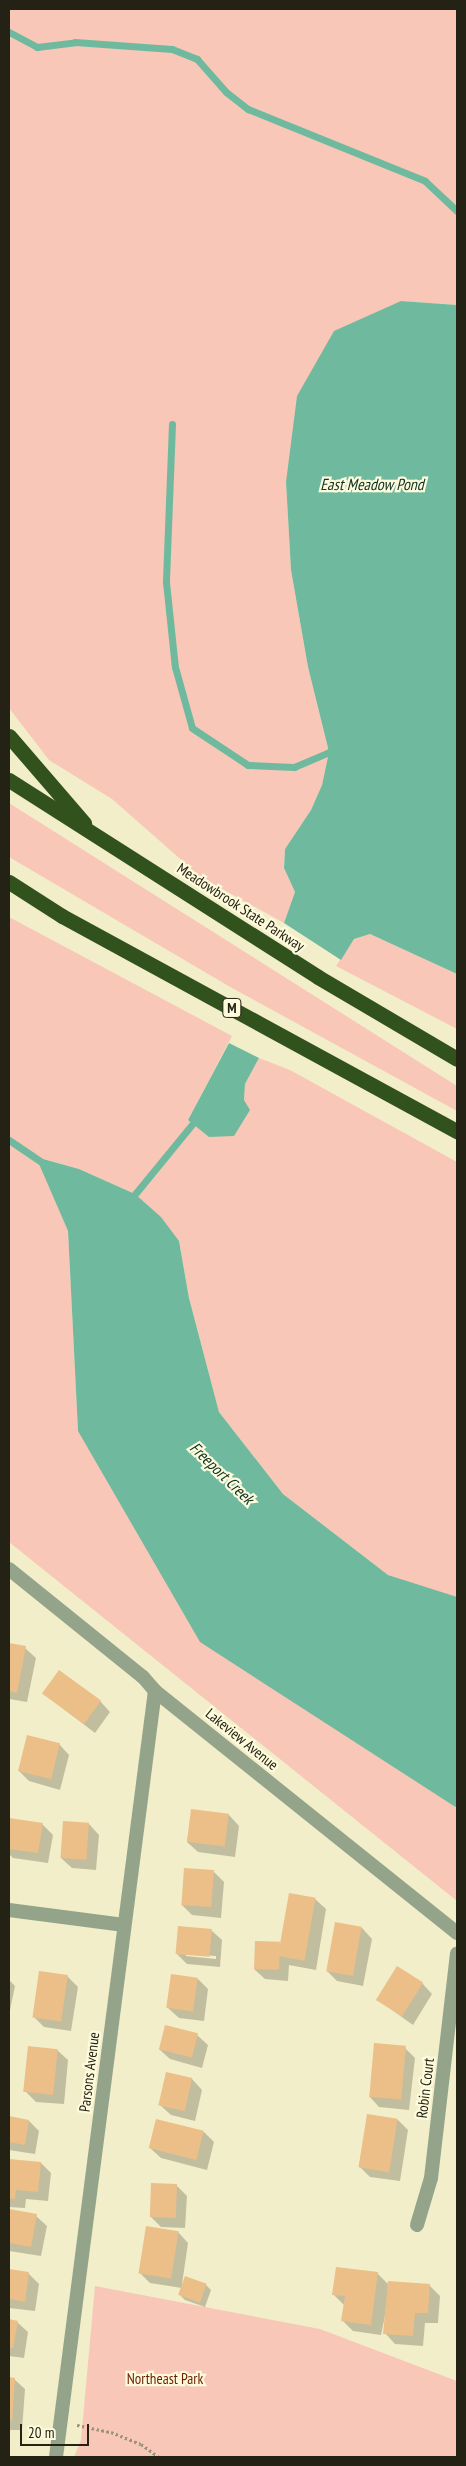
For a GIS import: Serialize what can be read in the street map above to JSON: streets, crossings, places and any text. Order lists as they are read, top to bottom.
{
  "streets": {
    "highway": ["Meadowbrook State Parkway", "M"],
    "street": ["Lakeview Avenue", "Parsons Avenue", "Robin Court"]
  },
  "crossings": [
    ["Lakeview Avenue", "Parsons Avenue"]
  ],
  "water": ["East Meadow Pond", "Freeport Creek"],
  "parks": ["Northeast Park"],
  "scale_bar": "20 m"
}
